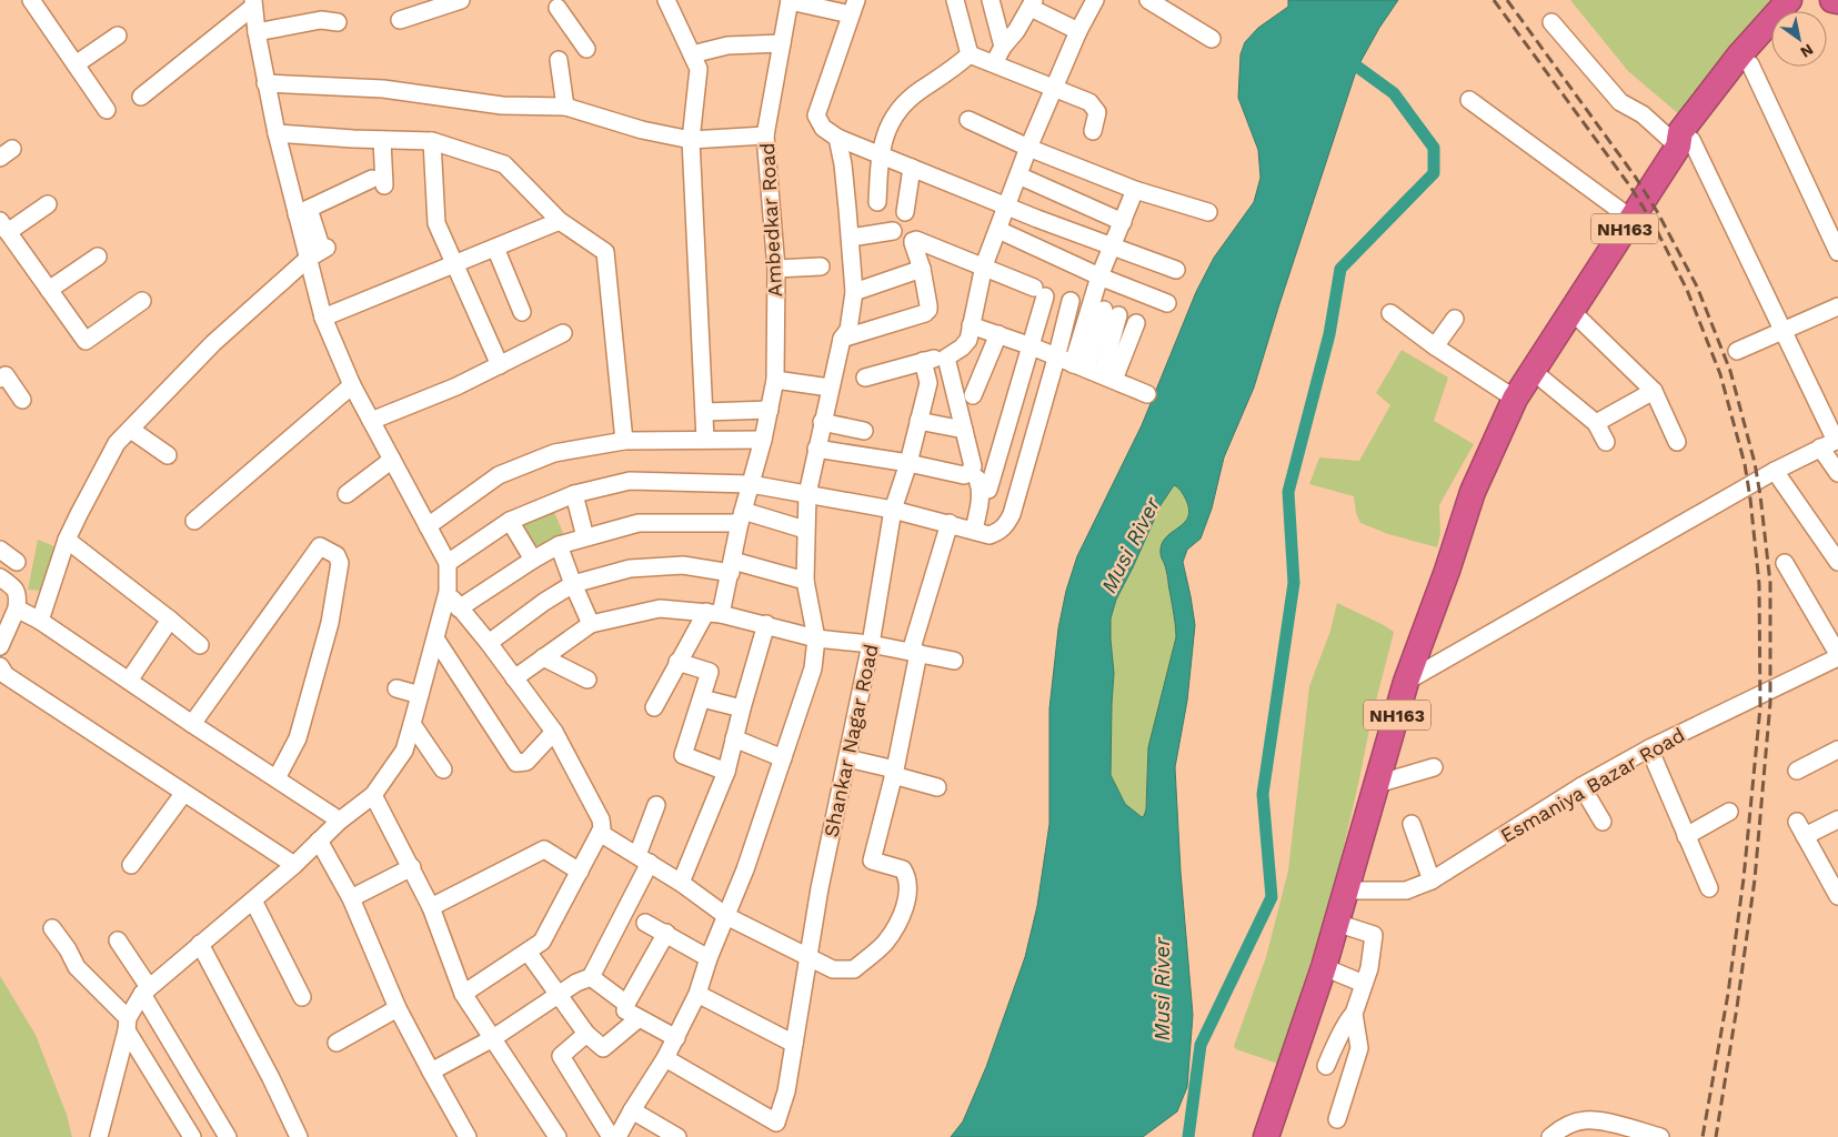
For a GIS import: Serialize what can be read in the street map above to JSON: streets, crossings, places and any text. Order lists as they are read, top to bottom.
{
  "streets": {
    "highway": ["NH163"],
    "street": ["Ambedkar Road", "Shankar Nagar Road", "Esmaniya Bazar Road"]
  },
  "crossings": [
    ["NH163", "Esmaniya Bazar Road"]
  ],
  "water": ["Musi River"],
  "north": "bottom right"
}
